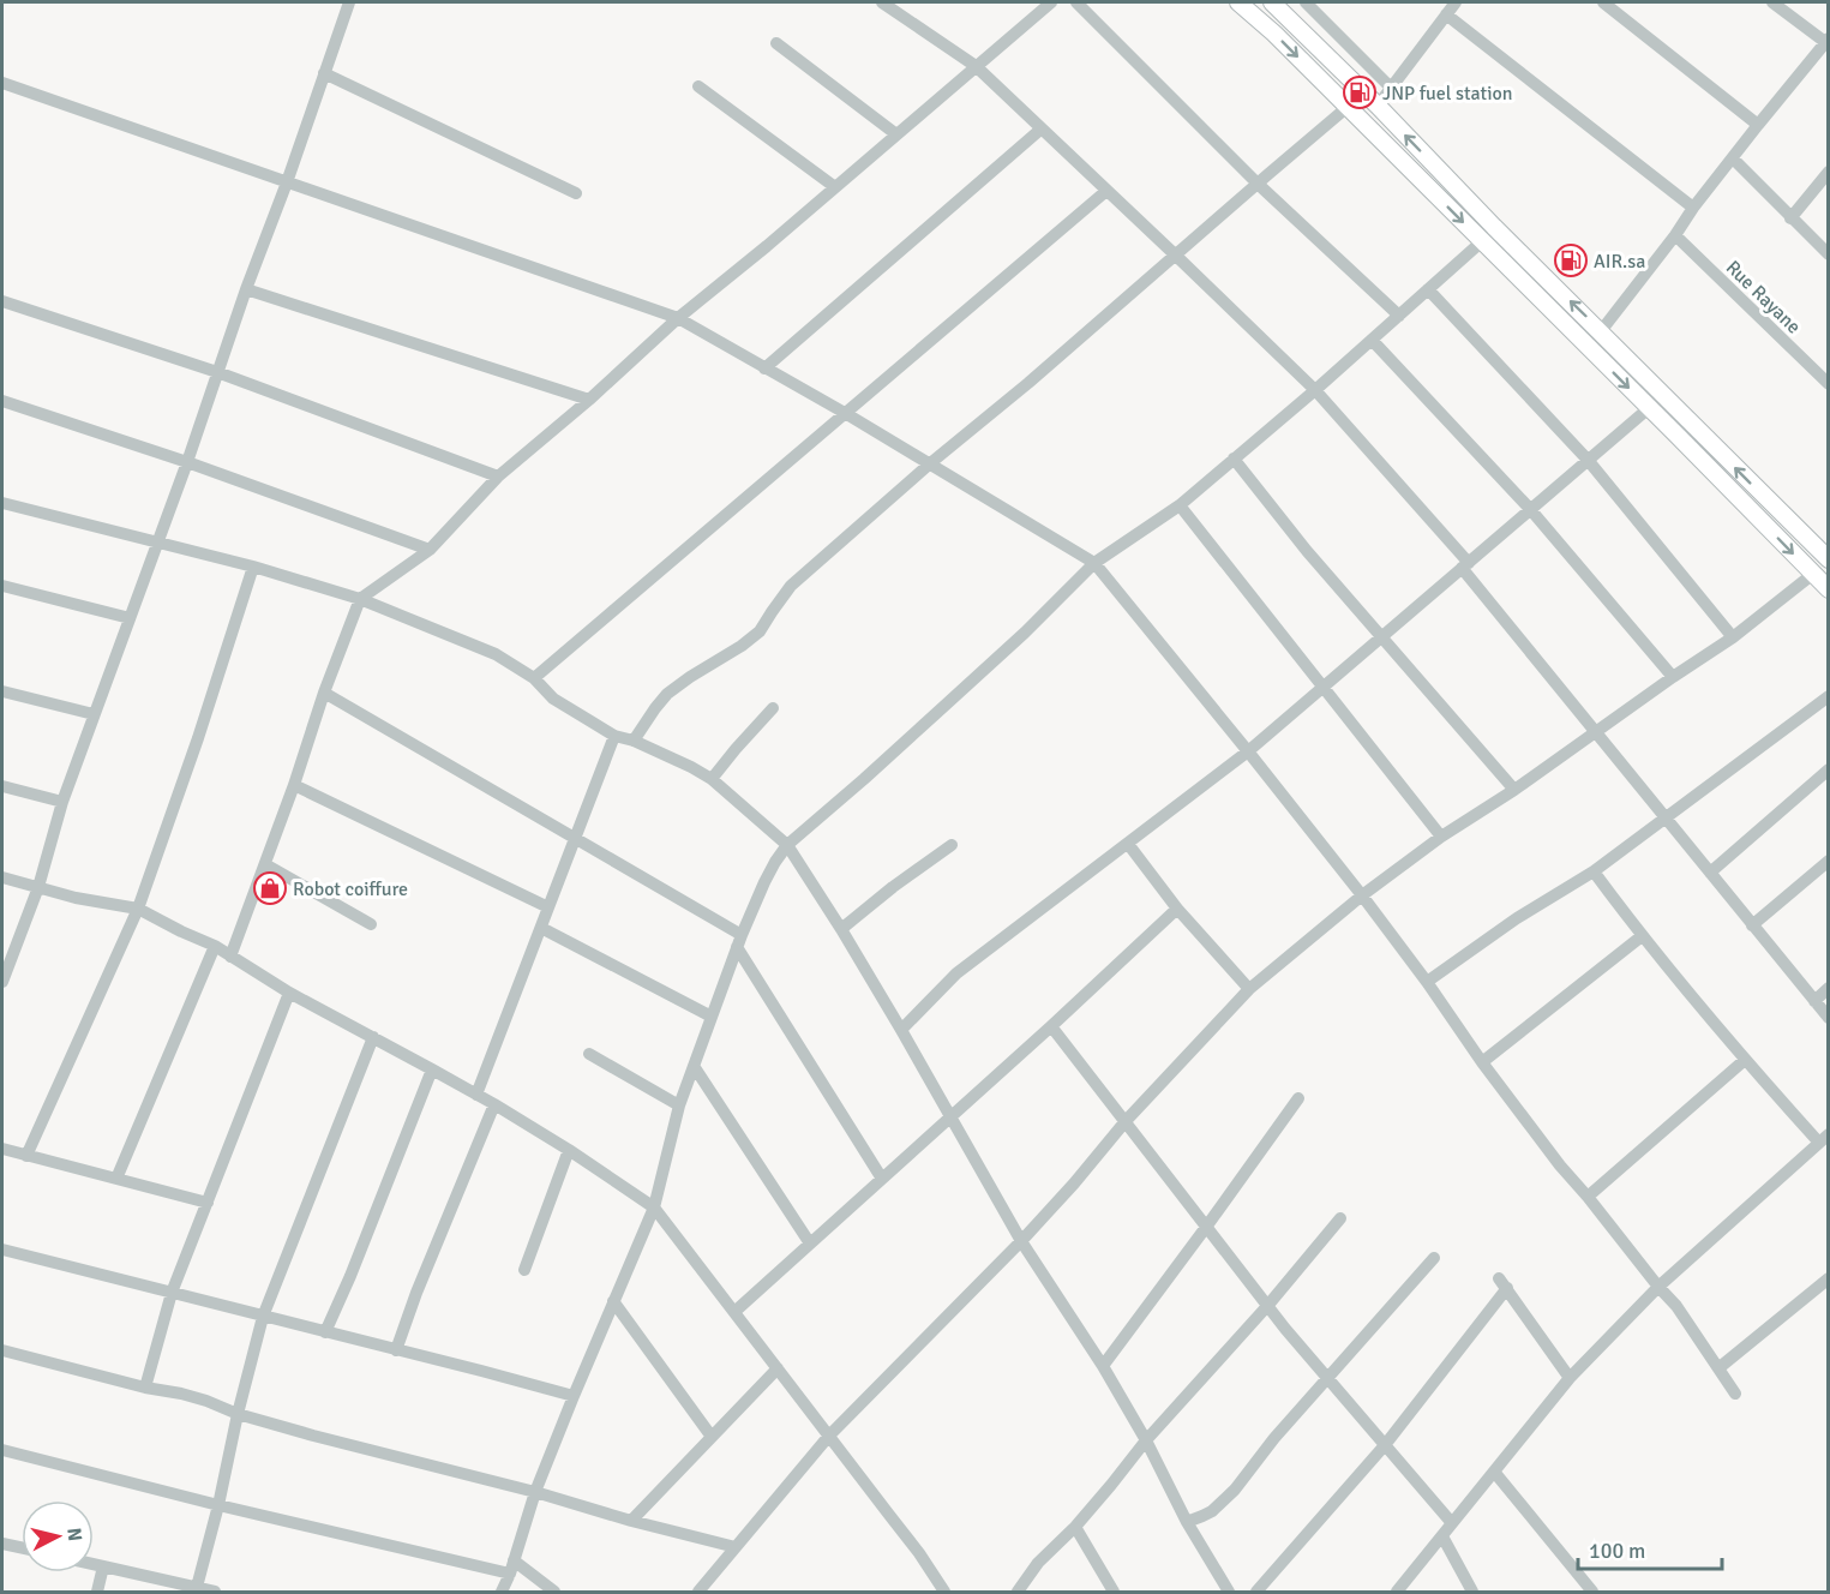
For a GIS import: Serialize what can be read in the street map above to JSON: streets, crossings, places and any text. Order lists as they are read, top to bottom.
{
  "streets": {
    "street": ["Rue Rayane"]
  },
  "places": {
    "fuel station": ["JNP fuel station", "AIR.sa"],
    "shop": ["Robot coiffure"]
  },
  "scale_bar": "100 m",
  "north": "right"
}
